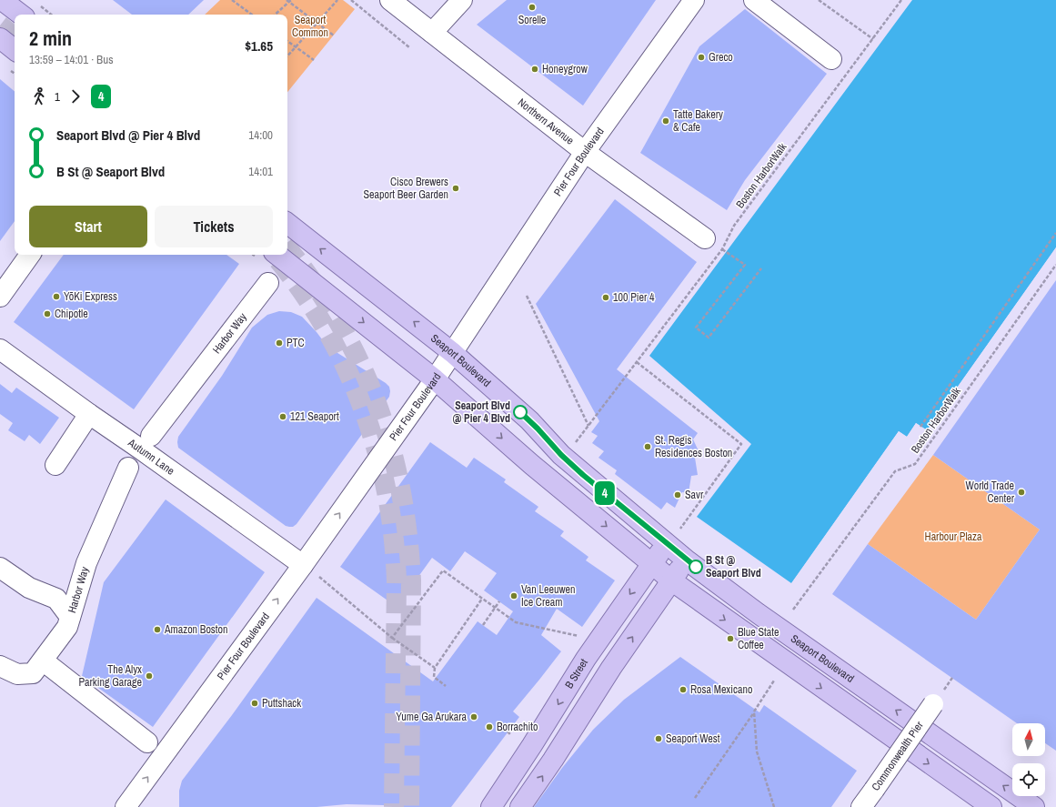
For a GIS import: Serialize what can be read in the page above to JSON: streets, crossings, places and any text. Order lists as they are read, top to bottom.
{
  "streets": {
    "main road": ["Seaport Boulevard", "B Street"],
    "street": [
      "Northern Avenue",
      "Pier Four Boulevard",
      "Harbor Way",
      "Autumn Lane",
      "Commonwealth Pier"
    ],
    "path": ["Boston HarborWalk"]
  },
  "crossings": [
    ["Northern Avenue", "Pier Four Boulevard"],
    ["Pier Four Boulevard", "Seaport Boulevard"],
    ["Pier Four Boulevard", "Autumn Lane"],
    ["Seaport Boulevard", "B Street"]
  ],
  "one_way": ["Pier Four Boulevard"],
  "parks": ["Seaport Common", "Harbour Plaza"],
  "places": [
    "Sorelle",
    "Greco",
    "Honeygrow",
    "Tatte Bakery & Cafe",
    "Cisco Brewers Seaport Beer Garden",
    "YōKi Express",
    "100 Pier 4",
    "Chipotle",
    "PTC",
    "Seaport Blvd @ Pier 4 Blvd",
    "121 Seaport",
    "St. Regis Residences Boston",
    "World Trade Center",
    "Savr",
    "B St @ Seaport Blvd",
    "Van Leeuwen Ice Cream",
    "Amazon Boston",
    "Blue State Coffee",
    "The Alyx Parking Garage",
    "Rosa Mexicano",
    "Puttshack",
    "Yume Ga Arukara",
    "Borrachito",
    "Seaport West"
  ],
  "lines": ["bus line 4"],
  "north": "top",
  "page": {
    "on_map": "4",
    "heading": ["2 min", "13:59 – 14:01 · Bus", "$1.65"],
    "legs": ["1", "4"],
    "list": [
      {
        "name": "Seaport Blvd @ Pier 4 Blvd",
        "value": "14:00"
      },
      {
        "name": "B St @ Seaport Blvd",
        "value": "14:01"
      }
    ],
    "buttons": ["Start", "Tickets"]
  }
}
